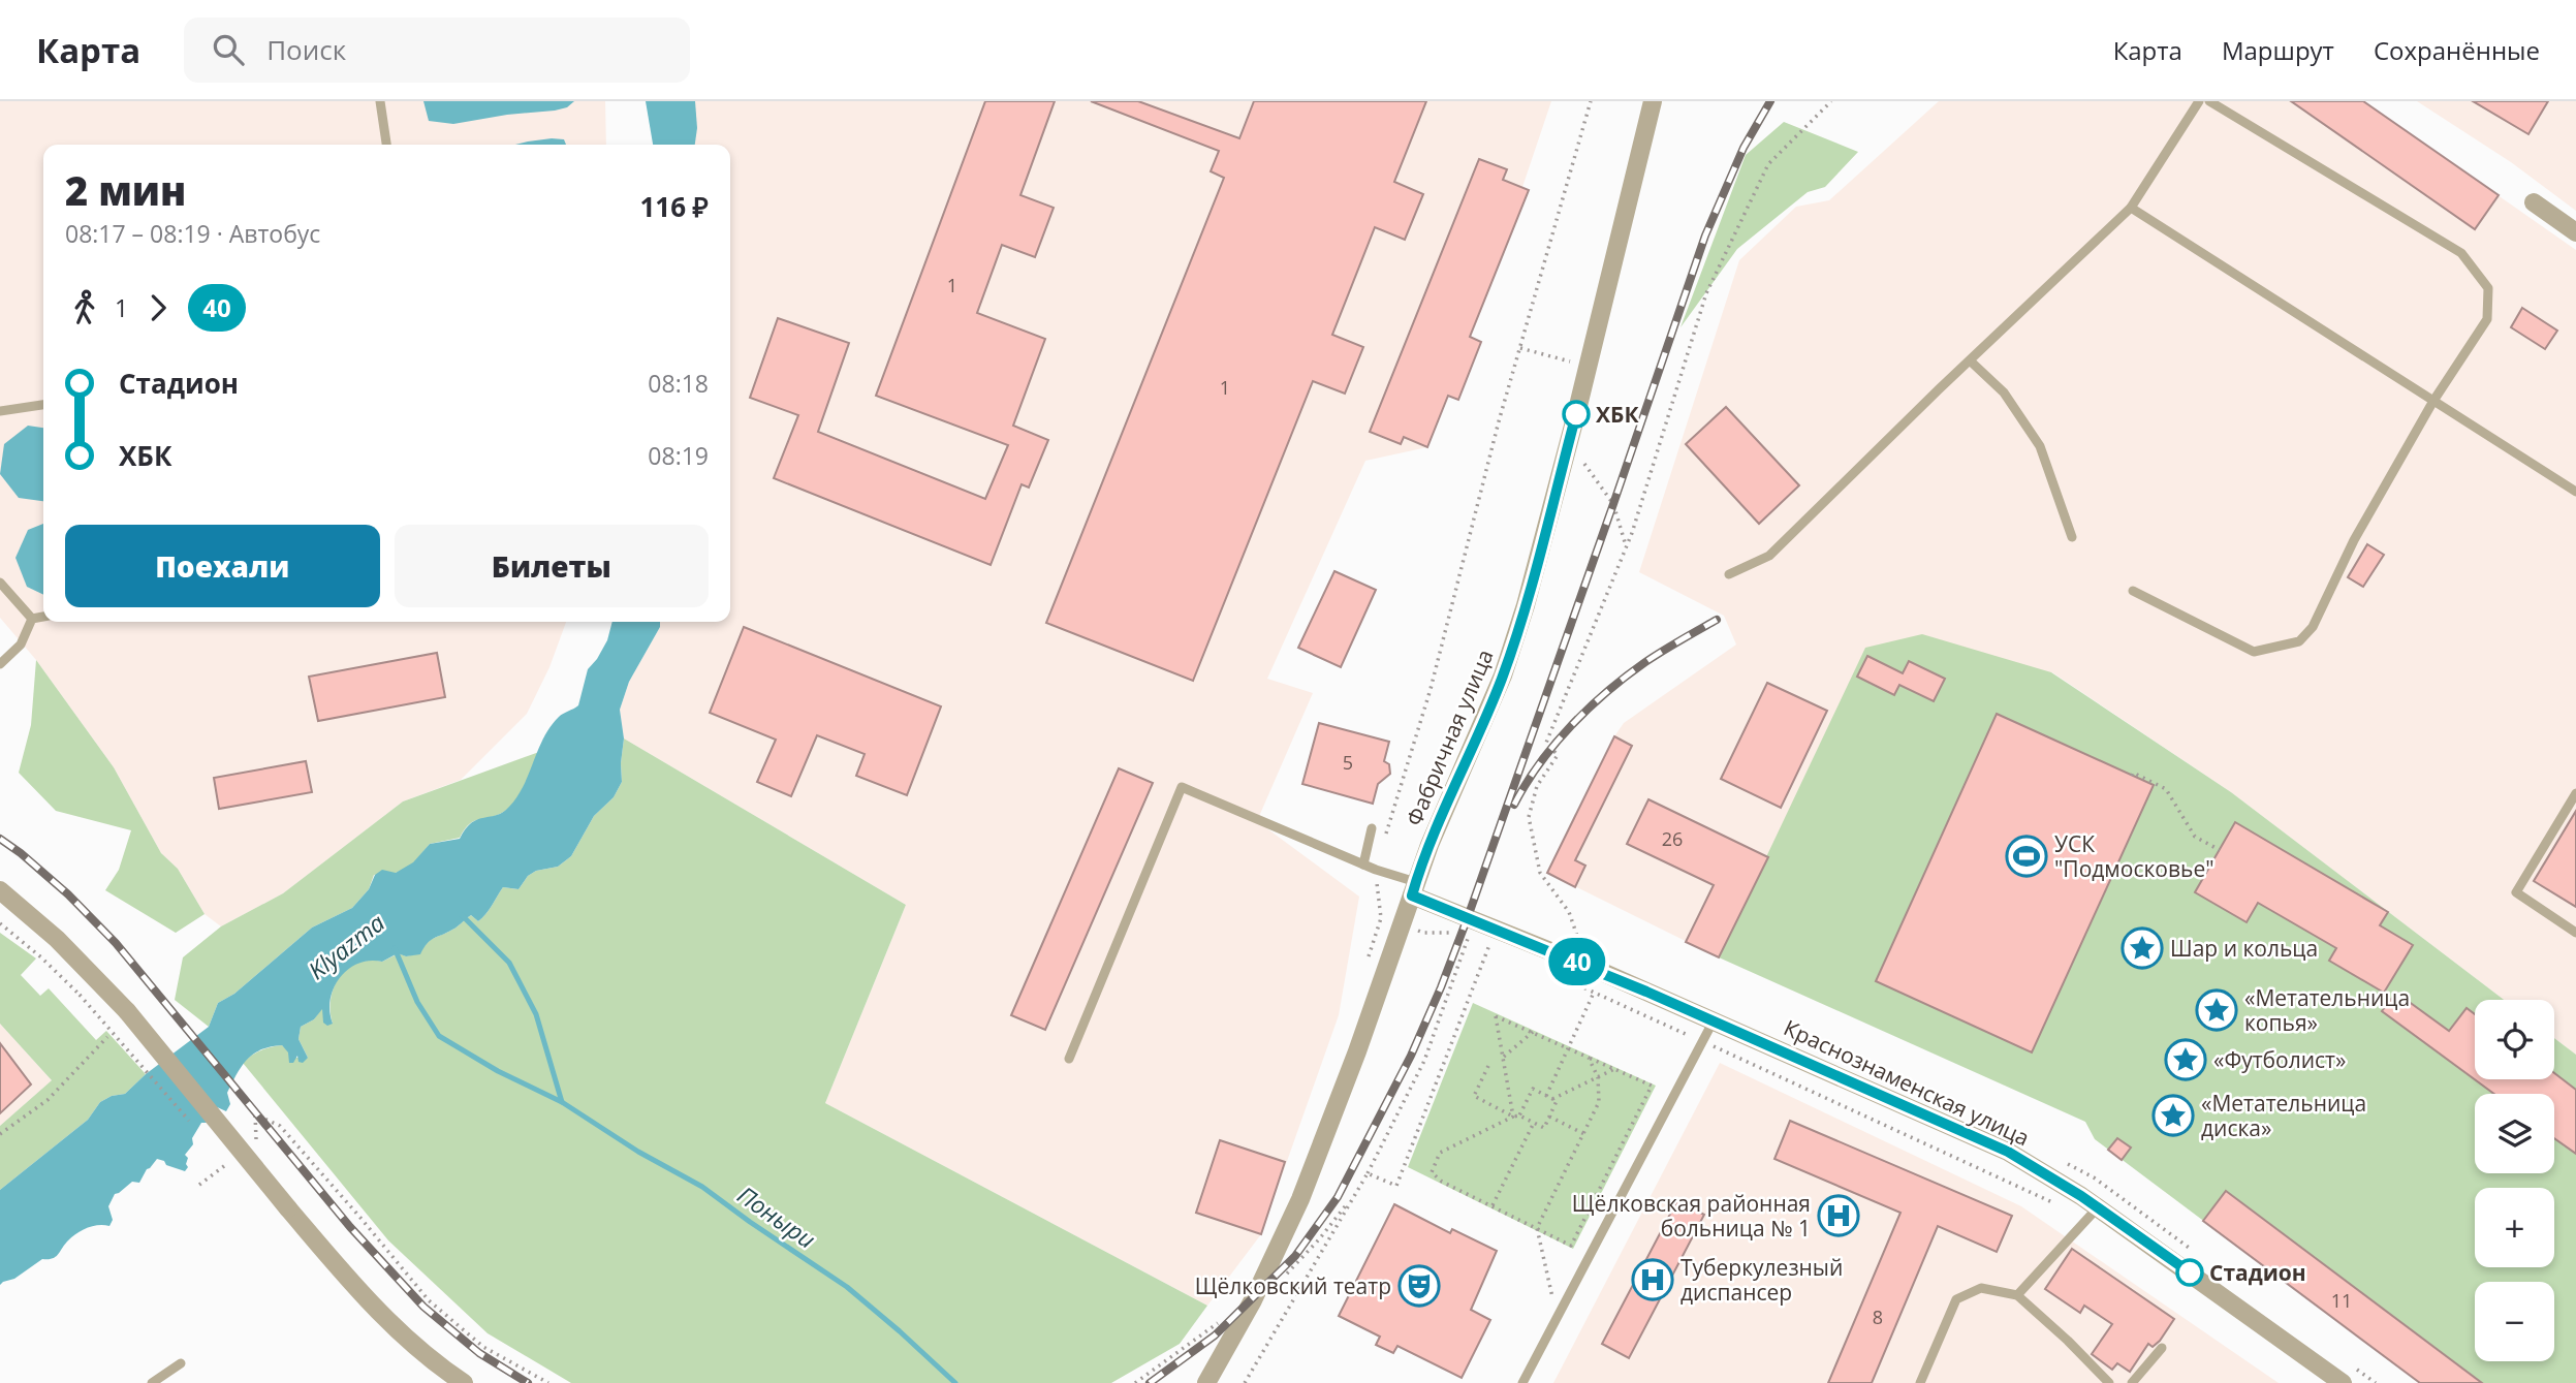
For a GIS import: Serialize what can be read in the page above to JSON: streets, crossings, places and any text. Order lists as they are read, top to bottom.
{
  "streets": {
    "street": ["Фабричная улица", "Краснознаменская улица"]
  },
  "crossings": [
    ["Фабричная улица", "Краснознаменская улица"]
  ],
  "water": ["Klyazma", "Поныри"],
  "places": {
    "other": ["ХБК", "Стадион"],
    "sports": ["УСК \"Подмосковье\""],
    "place": [
      "Шар и кольца",
      "«Метательница копья»",
      "«Футболист»",
      "«Метательница диска»"
    ],
    "hospital": ["Щёлковская районная больница № 1", "Туберкулезный диспансер"],
    "theatre": ["Щёлковский театр"]
  },
  "lines": ["bus line 40"],
  "house_numbers": [
    "1",
    "1",
    "5",
    "26",
    "11",
    "8"
  ],
  "page": {
    "header": "Карта",
    "search": "Поиск",
    "nav": ["Карта", "Маршрут", "Сохранённые"],
    "on_map": "40",
    "heading": ["2 мин", "08:17 – 08:19 · Автобус", "116 ₽"],
    "legs": ["1", "40"],
    "list": [
      {
        "name": "Стадион",
        "value": "08:18"
      },
      {
        "name": "ХБК",
        "value": "08:19"
      }
    ],
    "buttons": ["Поехали", "Билеты"],
    "map_buttons": ["+", "−"]
  }
}
